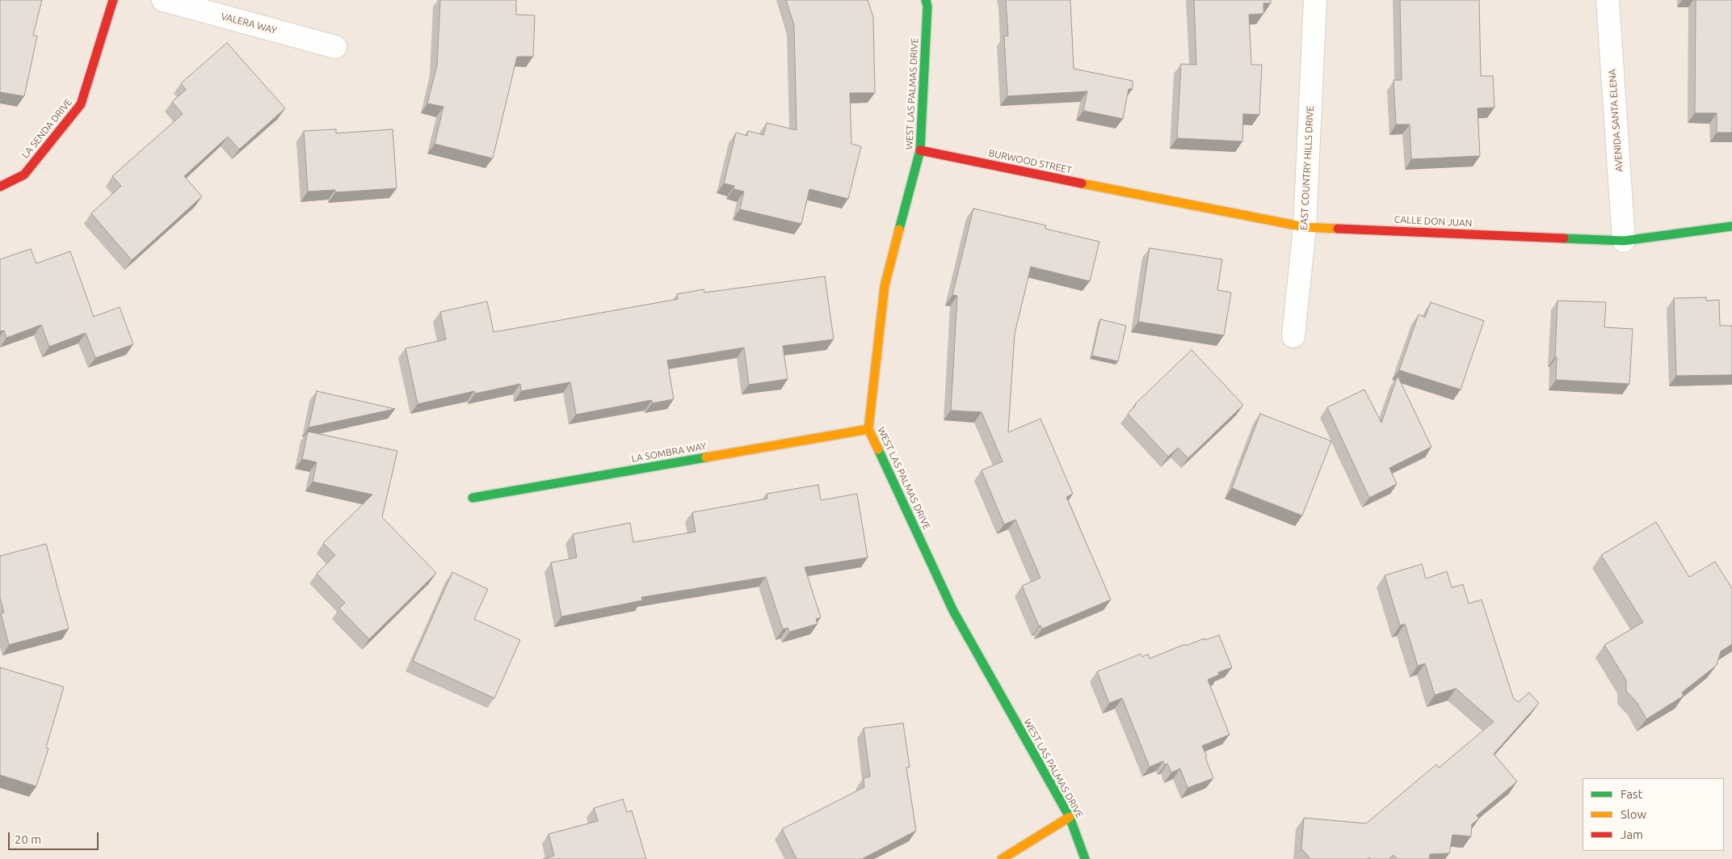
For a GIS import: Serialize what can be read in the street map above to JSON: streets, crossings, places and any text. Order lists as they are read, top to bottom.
{
  "streets": {
    "street": [
      "VALERA WAY",
      "WEST LAS PALMAS DRIVE",
      "AVENIDA SANTA ELENA",
      "LA SENDA DRIVE",
      "BURWOOD STREET",
      "EAST COUNTRY HILLS DRIVE",
      "CALLE DON JUAN",
      "LA SOMBRA WAY"
    ]
  },
  "crossings": [
    ["WEST LAS PALMAS DRIVE", "BURWOOD STREET"],
    ["WEST LAS PALMAS DRIVE", "LA SOMBRA WAY"],
    ["AVENIDA SANTA ELENA", "CALLE DON JUAN"],
    ["BURWOOD STREET", "CALLE DON JUAN"],
    ["EAST COUNTRY HILLS DRIVE", "CALLE DON JUAN"]
  ],
  "legend": ["Fast", "Slow", "Jam"],
  "scale_bar": "20 m"
}
